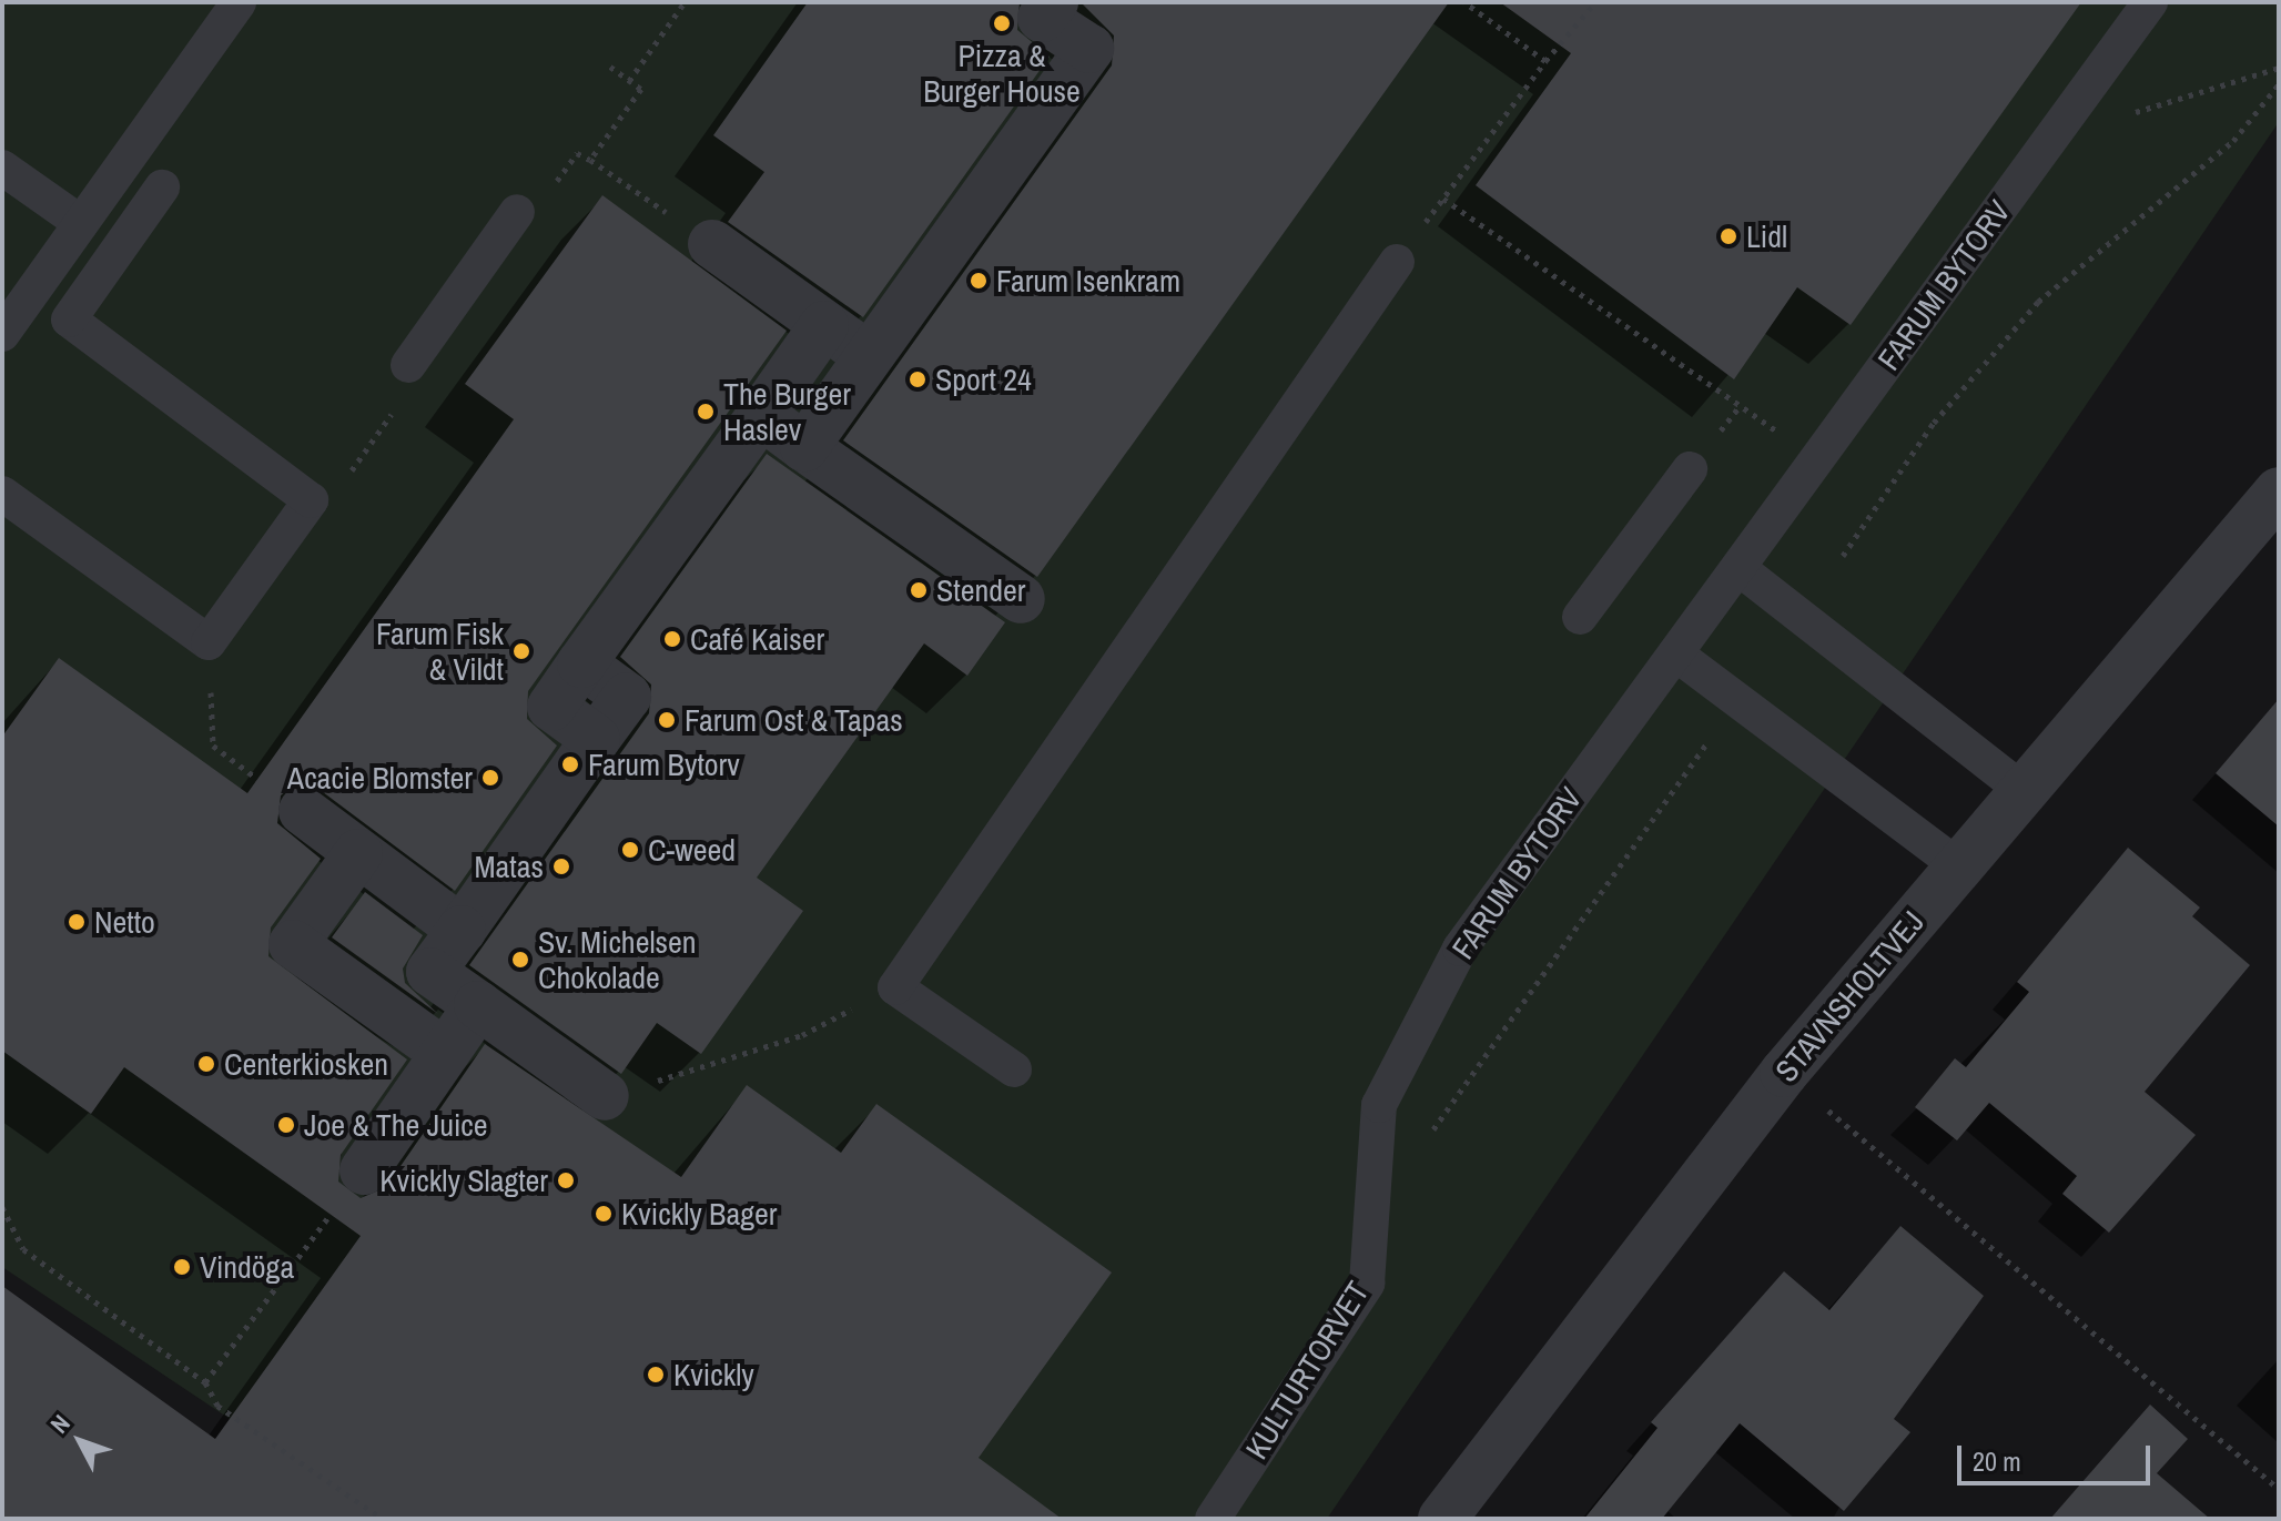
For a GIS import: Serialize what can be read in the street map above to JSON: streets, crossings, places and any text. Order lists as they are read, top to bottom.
{
  "streets": {
    "street": ["STAVNSHOLTVEJ"],
    "lane": ["FARUM BYTORV", "KULTURTORVET"]
  },
  "crossings": [
    ["FARUM BYTORV", "KULTURTORVET"]
  ],
  "places": [
    "Pizza & Burger House",
    "Lidl",
    "Farum Isenkram",
    "Sport 24",
    "The Burger Haslev",
    "Stender",
    "Café Kaiser",
    "Farum Fisk & Vildt",
    "Farum Ost & Tapas",
    "Farum Bytorv",
    "Acacie Blomster",
    "C-weed",
    "Matas",
    "Netto",
    "Sv. Michelsen Chokolade",
    "Centerkiosken",
    "Joe & The Juice",
    "Kvickly Slagter",
    "Kvickly Bager",
    "Vindöga",
    "Kvickly"
  ],
  "scale_bar": "20 m",
  "north": "top left"
}
